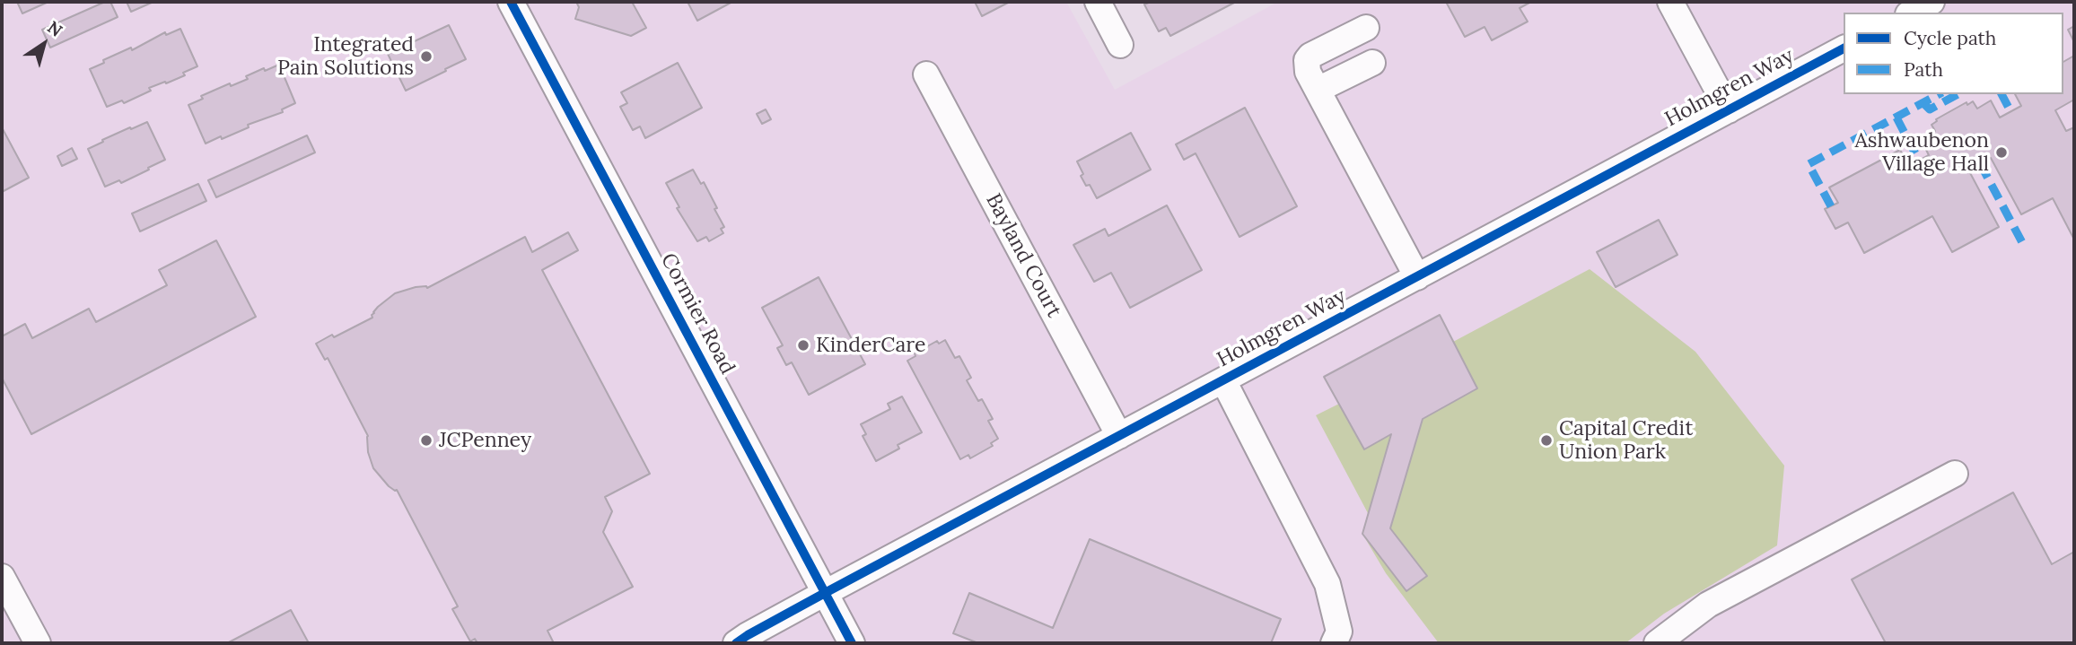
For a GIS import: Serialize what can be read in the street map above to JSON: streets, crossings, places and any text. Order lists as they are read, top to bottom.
{
  "streets": {
    "street": ["Holmgren Way", "Bayland Court", "Cormier Road"]
  },
  "crossings": [
    ["Holmgren Way", "Bayland Court"],
    ["Holmgren Way", "Cormier Road"]
  ],
  "places": [
    "Integrated Pain Solutions",
    "Ashwaubenon Village Hall",
    "KinderCare",
    "JCPenney",
    "Capital Credit Union Park"
  ],
  "legend": ["Cycle path", "Path"],
  "north": "top right"
}
